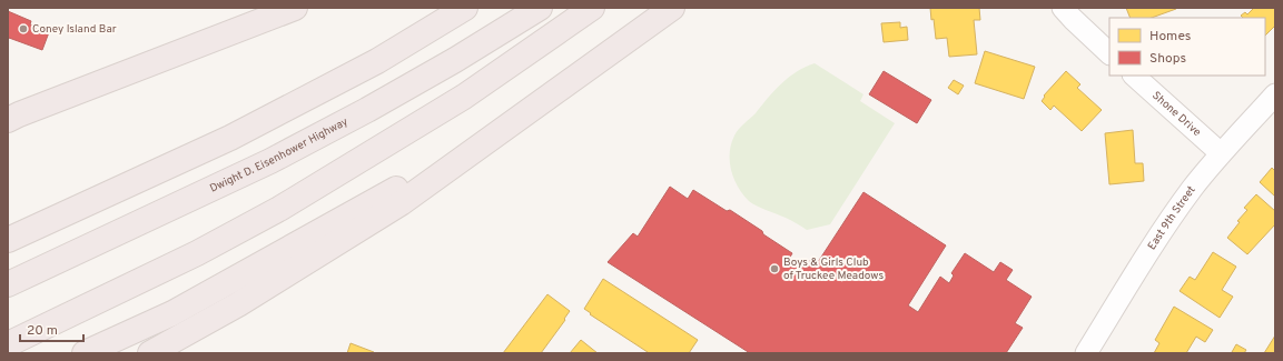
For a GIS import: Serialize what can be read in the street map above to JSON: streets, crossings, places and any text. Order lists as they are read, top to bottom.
{
  "streets": {
    "highway": ["Dwight D. Eisenhower Highway"],
    "street": ["Shone Drive", "East 9th Street"]
  },
  "crossings": [
    ["Shone Drive", "East 9th Street"]
  ],
  "places": ["Coney Island Bar", "Boys & Girls Club of Truckee Meadows"],
  "legend": ["Homes", "Shops"],
  "scale_bar": "20 m"
}
